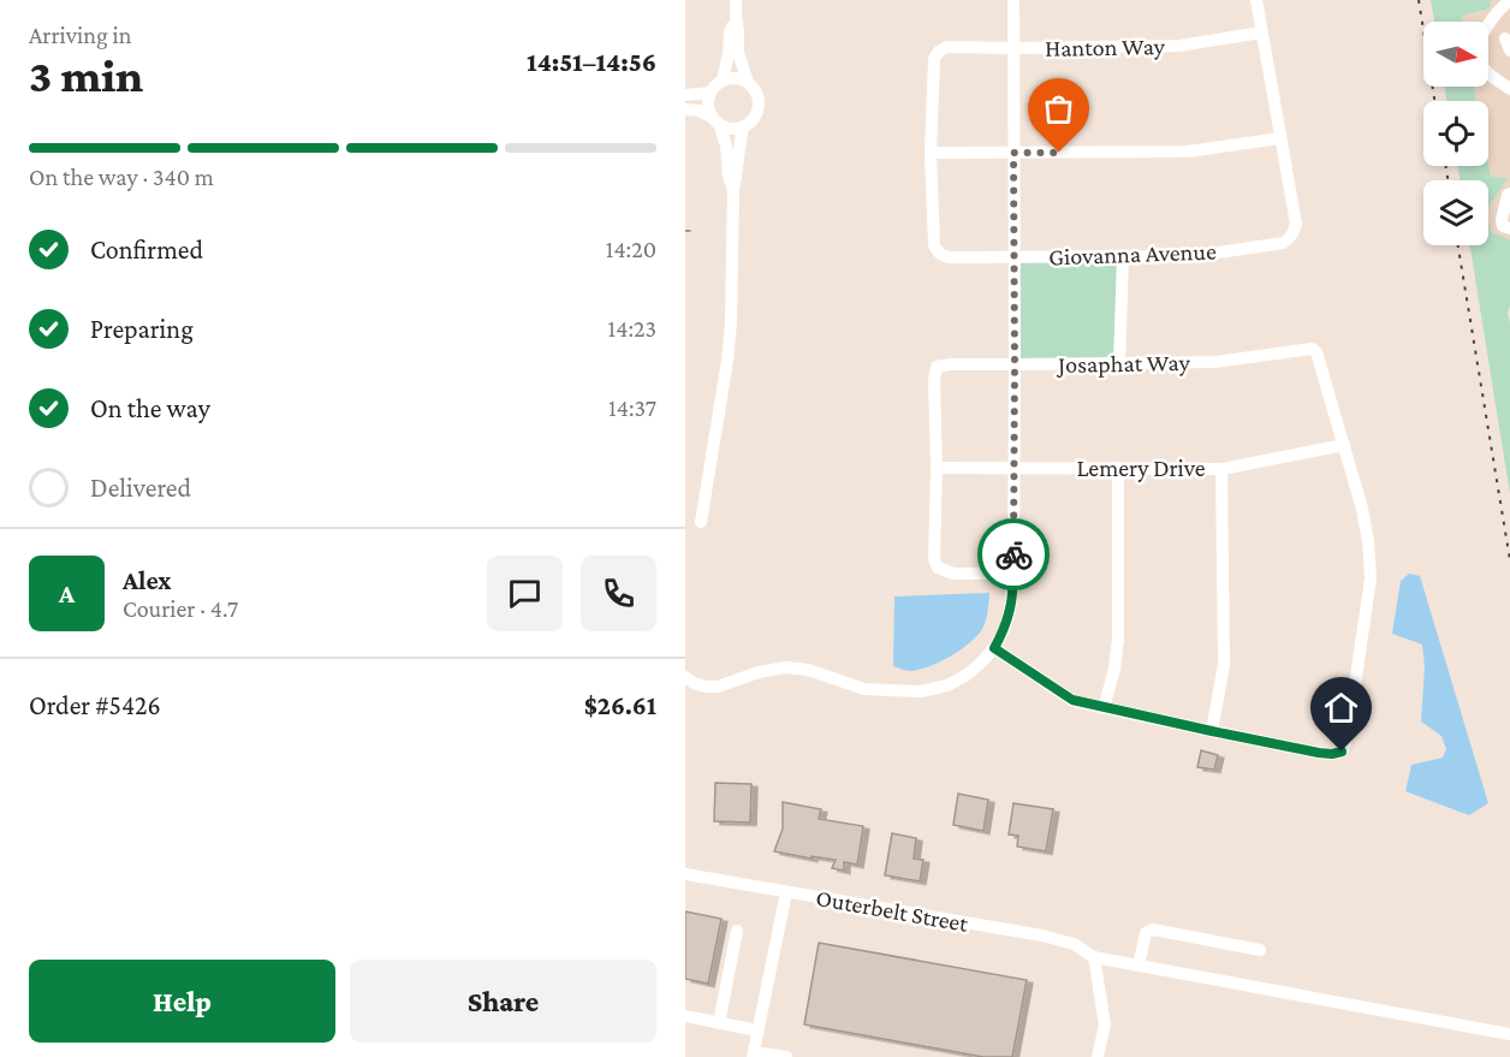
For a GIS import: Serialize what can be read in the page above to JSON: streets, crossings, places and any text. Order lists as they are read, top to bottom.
{
  "streets": {
    "street": [
      "Hanton Way",
      "Giovanna Avenue",
      "Josaphat Way",
      "Lemery Drive",
      "Outerbelt Street"
    ]
  },
  "crossings": [
    ["Hanton Way", "Giovanna Avenue"],
    ["Josaphat Way", "Lemery Drive"]
  ],
  "north": "right",
  "page": {
    "heading": ["3 min", "Arriving in", "14:51–14:56"],
    "panel": [
      "Alex",
      "Courier · 4.7",
      "Order #5426",
      "$26.61"
    ],
    "bar": "On the way · 340 m",
    "list": [
      ["Confirmed", "14:20"],
      ["Preparing", "14:23"],
      ["On the way", "14:37"],
      "Delivered"
    ],
    "round": "A",
    "buttons": ["Help", "Share"]
  }
}
